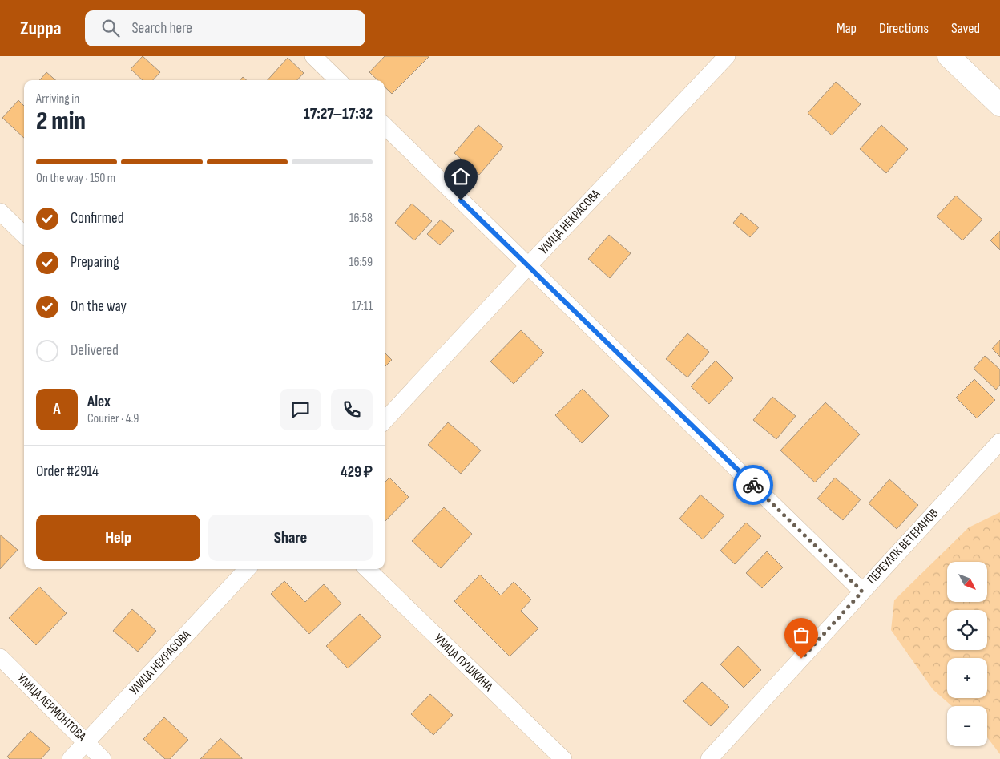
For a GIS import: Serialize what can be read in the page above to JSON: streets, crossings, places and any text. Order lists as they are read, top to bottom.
{
  "streets": {
    "street": [
      "УЛИЦА НЕКРАСОВА",
      "ПЕРЕУЛОК ВЕТЕРАНОВ",
      "УЛИЦА ПУШКИНА",
      "УЛИЦА ЛЕРМОНТОВА"
    ]
  },
  "crossings": [
    ["УЛИЦА НЕКРАСОВА", "УЛИЦА ЛЕРМОНТОВА"]
  ],
  "north": "bottom right",
  "page": {
    "header": "Zuppa",
    "search": "Search here",
    "nav": ["Map", "Directions", "Saved"],
    "heading": ["2 min", "Arriving in", "17:27–17:32"],
    "panel": [
      "Alex",
      "Courier · 4.9",
      "Order #2914",
      "429 ₽"
    ],
    "bar": "On the way · 150 m",
    "list": [
      ["Confirmed", "16:58"],
      ["Preparing", "16:59"],
      ["On the way", "17:11"],
      "Delivered"
    ],
    "round": "A",
    "buttons": ["Help", "Share"],
    "map_buttons": ["+", "−"]
  }
}
